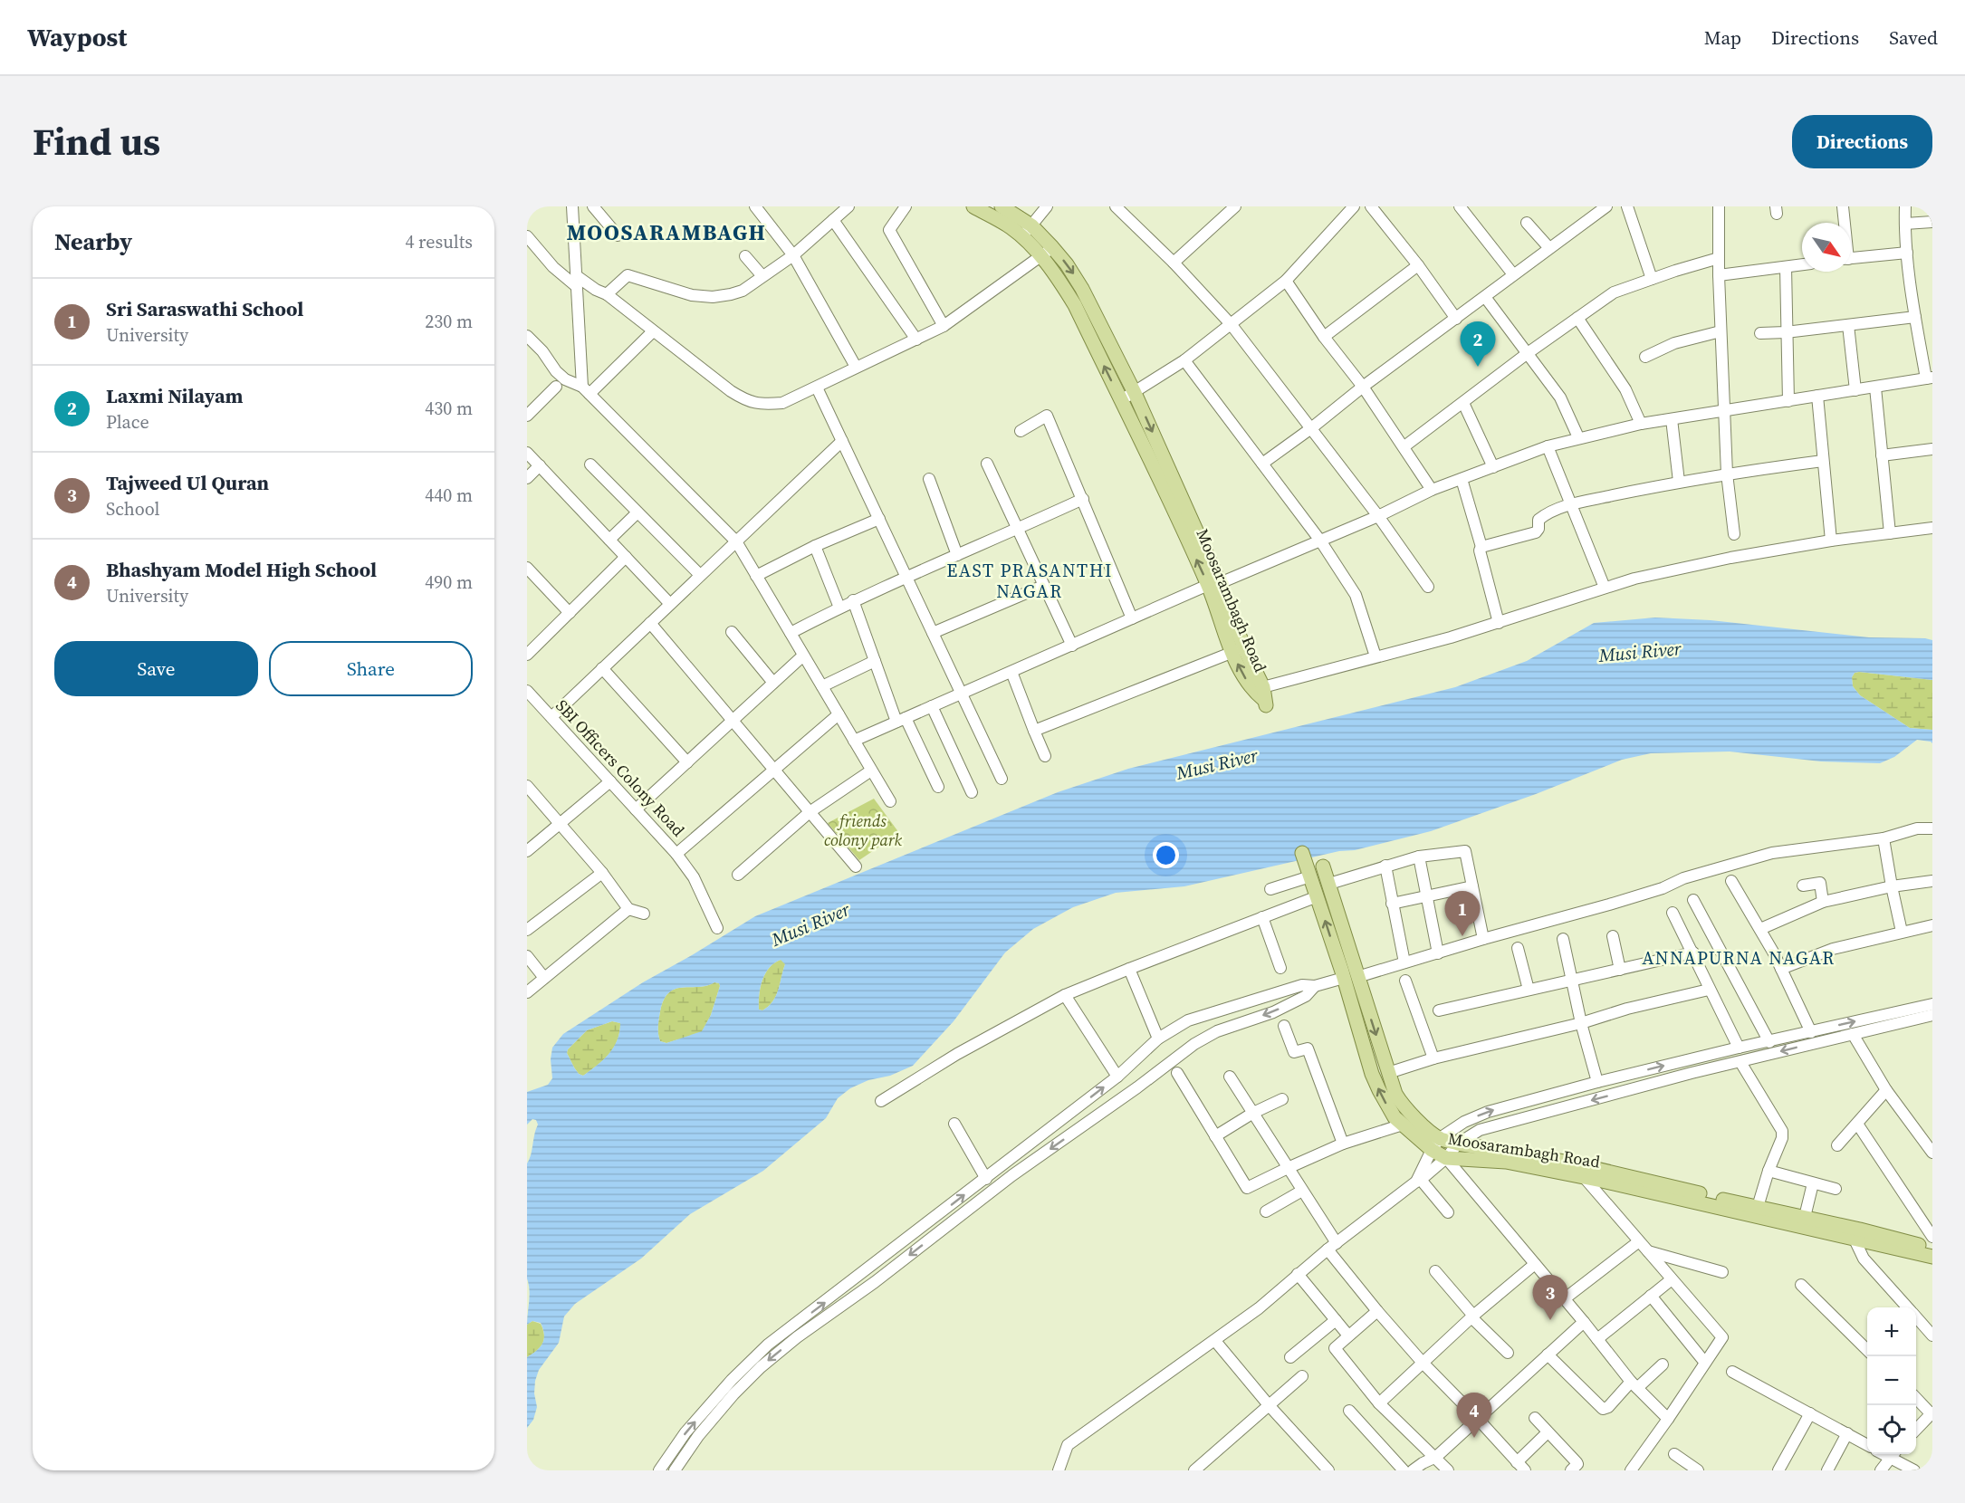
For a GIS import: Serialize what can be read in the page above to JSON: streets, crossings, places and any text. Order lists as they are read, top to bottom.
{
  "streets": {
    "main road": ["Moosarambagh Road"],
    "street": ["SBI Officers Colony Road"]
  },
  "districts": ["MOOSARAMBAGH", "EAST PRASANTHI NAGAR", "ANNAPURNA NAGAR"],
  "water": ["Musi River"],
  "parks": ["friends colony park"],
  "north": "bottom right",
  "page": {
    "header": "Waypost",
    "nav": ["Map", "Directions", "Saved"],
    "title": "Find us",
    "buttons": [
      "Directions",
      ["Save", "Share"]
    ],
    "heading": ["Nearby", "4 results"],
    "list": [
      {
        "mark": "1",
        "name": "Sri Saraswathi School",
        "note": "University",
        "value": "230 m"
      },
      {
        "mark": "2",
        "name": "Laxmi Nilayam",
        "note": "Place",
        "value": "430 m"
      },
      {
        "mark": "3",
        "name": "Tajweed Ul Quran",
        "note": "School",
        "value": "440 m"
      },
      {
        "mark": "4",
        "name": "Bhashyam Model High School",
        "note": "University",
        "value": "490 m"
      }
    ],
    "pins": [
      "2",
      "1",
      "3",
      "4"
    ],
    "map_buttons": ["+", "−"]
  }
}
